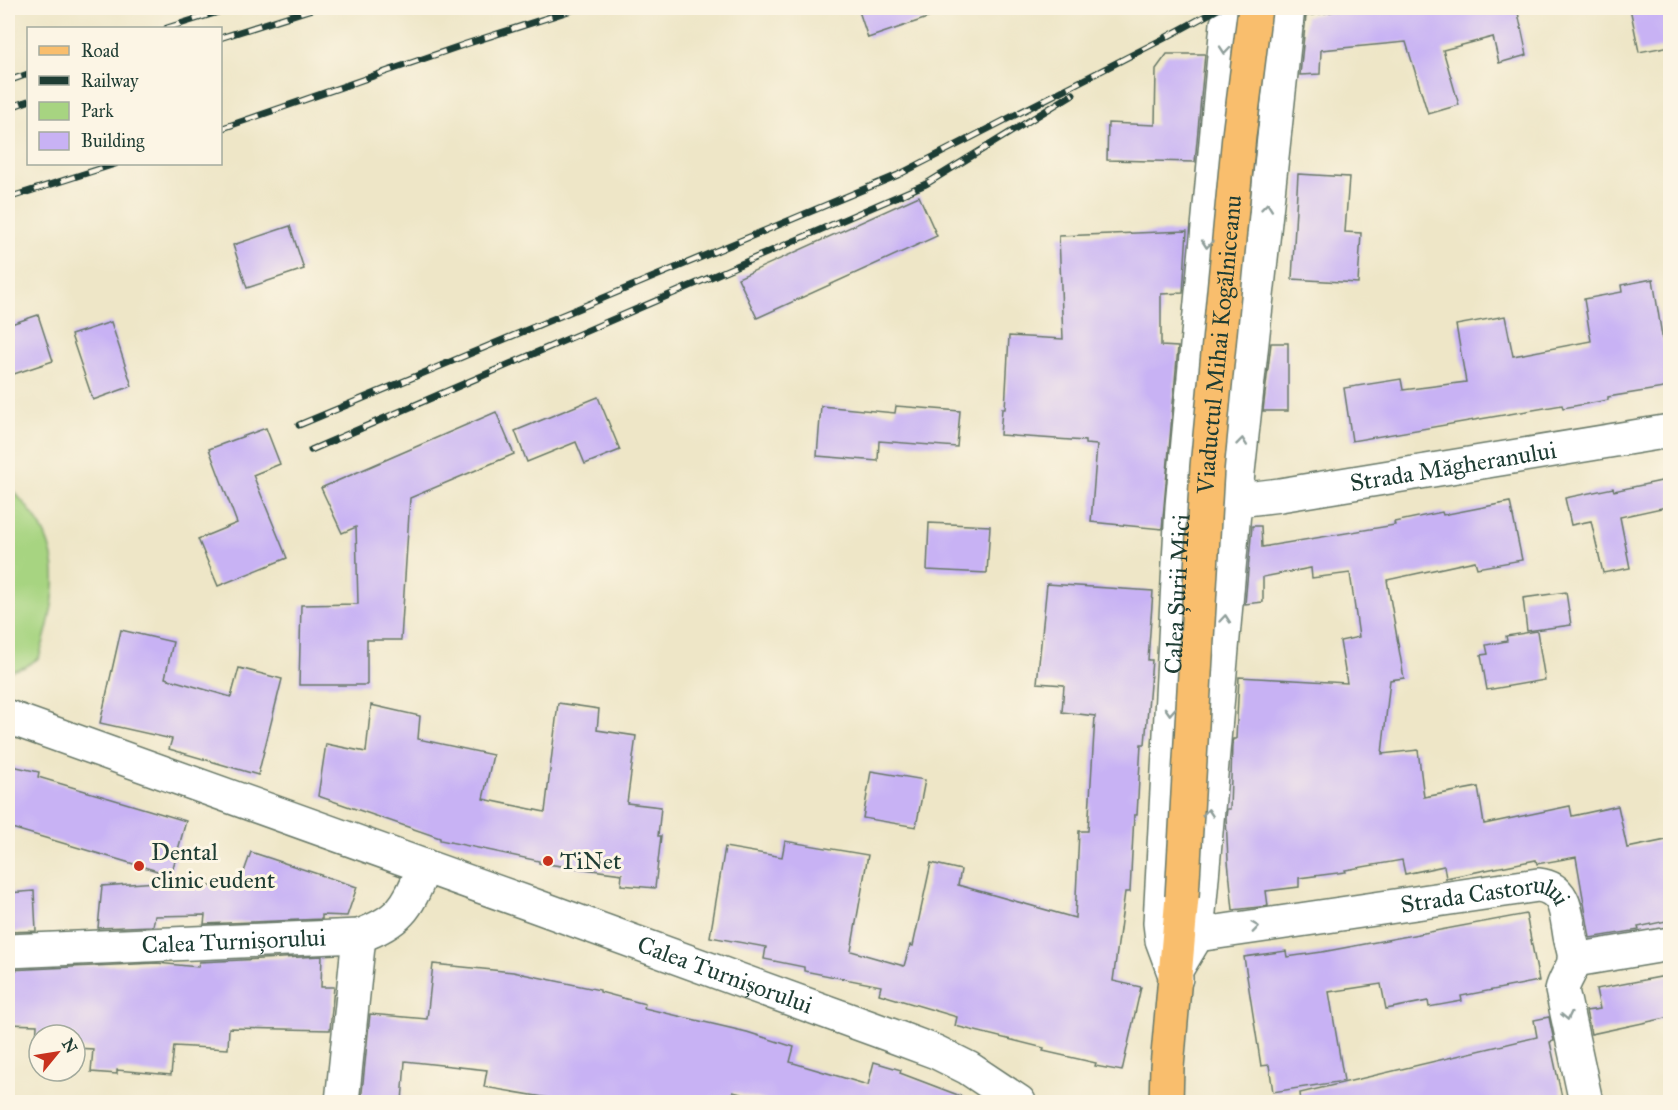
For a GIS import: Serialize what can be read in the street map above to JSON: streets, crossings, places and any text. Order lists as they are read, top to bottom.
{
  "streets": {
    "main road": ["Viaductul Mihai Kogălniceanu", "Calea Șurii Mici"],
    "street": ["Strada Măgheranului", "Strada Castorului", "Calea Turnișorului"]
  },
  "crossings": [
    ["Viaductul Mihai Kogălniceanu", "Calea Șurii Mici"],
    ["Strada Măgheranului", "Calea Șurii Mici"],
    ["Calea Șurii Mici", "Strada Castorului"]
  ],
  "places": ["TiNet", "Dental clinic eudent"],
  "legend": [
    "Road",
    "Railway",
    "Park",
    "Building"
  ],
  "north": "top right"
}
